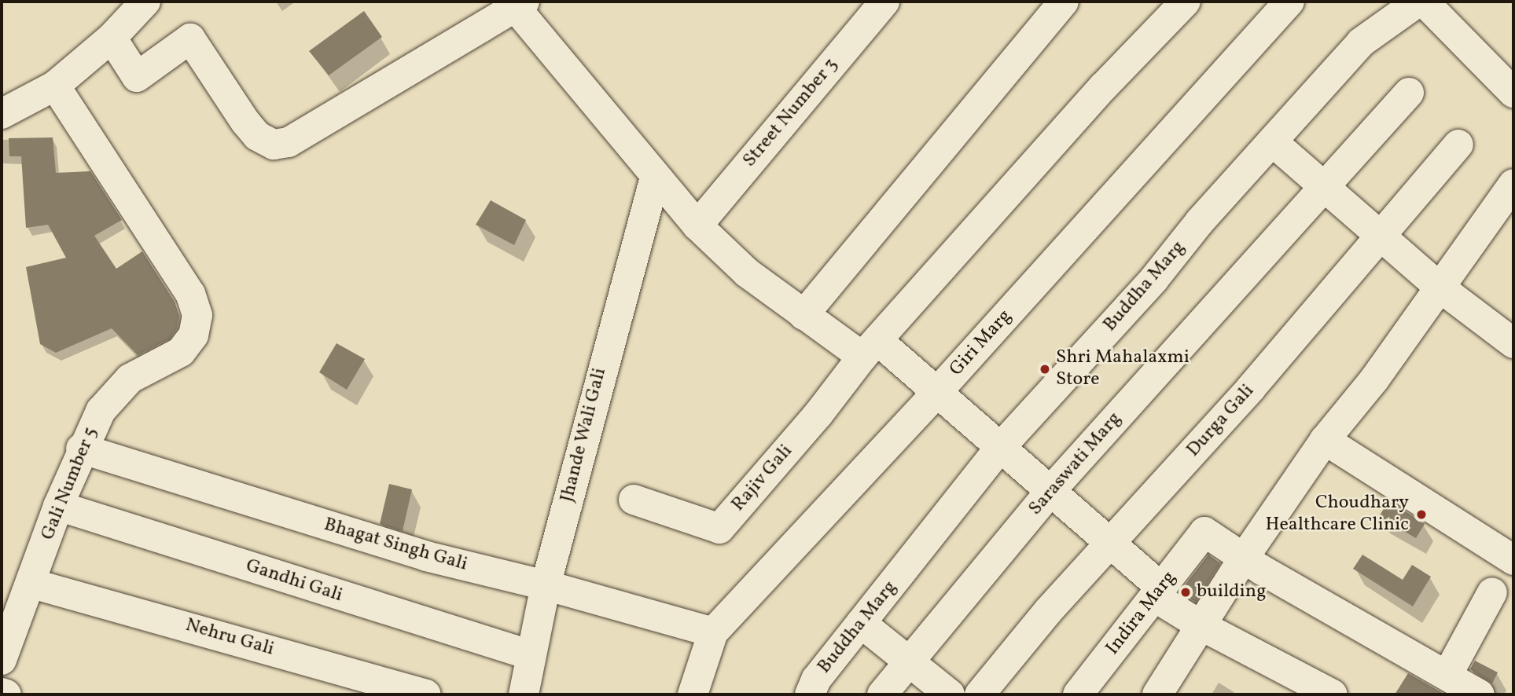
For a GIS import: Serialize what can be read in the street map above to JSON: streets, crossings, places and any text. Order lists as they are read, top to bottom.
{
  "streets": {
    "street": [
      "Street Number 3",
      "Buddha Marg",
      "Giri Marg",
      "Durga Gali",
      "Jhande Wali Gali",
      "Saraswati Marg",
      "Rajiv Gali",
      "Gali Number 5",
      "Bhagat Singh Gali",
      "Gandhi Gali",
      "Indira Marg",
      "Nehru Gali"
    ]
  },
  "crossings": [
    ["Giri Marg", "Bhagat Singh Gali"],
    ["Jhande Wali Gali", "Bhagat Singh Gali"],
    ["Jhande Wali Gali", "Gandhi Gali"],
    ["Gali Number 5", "Bhagat Singh Gali"],
    ["Gali Number 5", "Gandhi Gali"],
    ["Gali Number 5", "Nehru Gali"]
  ],
  "places": ["Shri Mahalaxmi Store", "Choudhary Healthcare Clinic", "building"]
}
